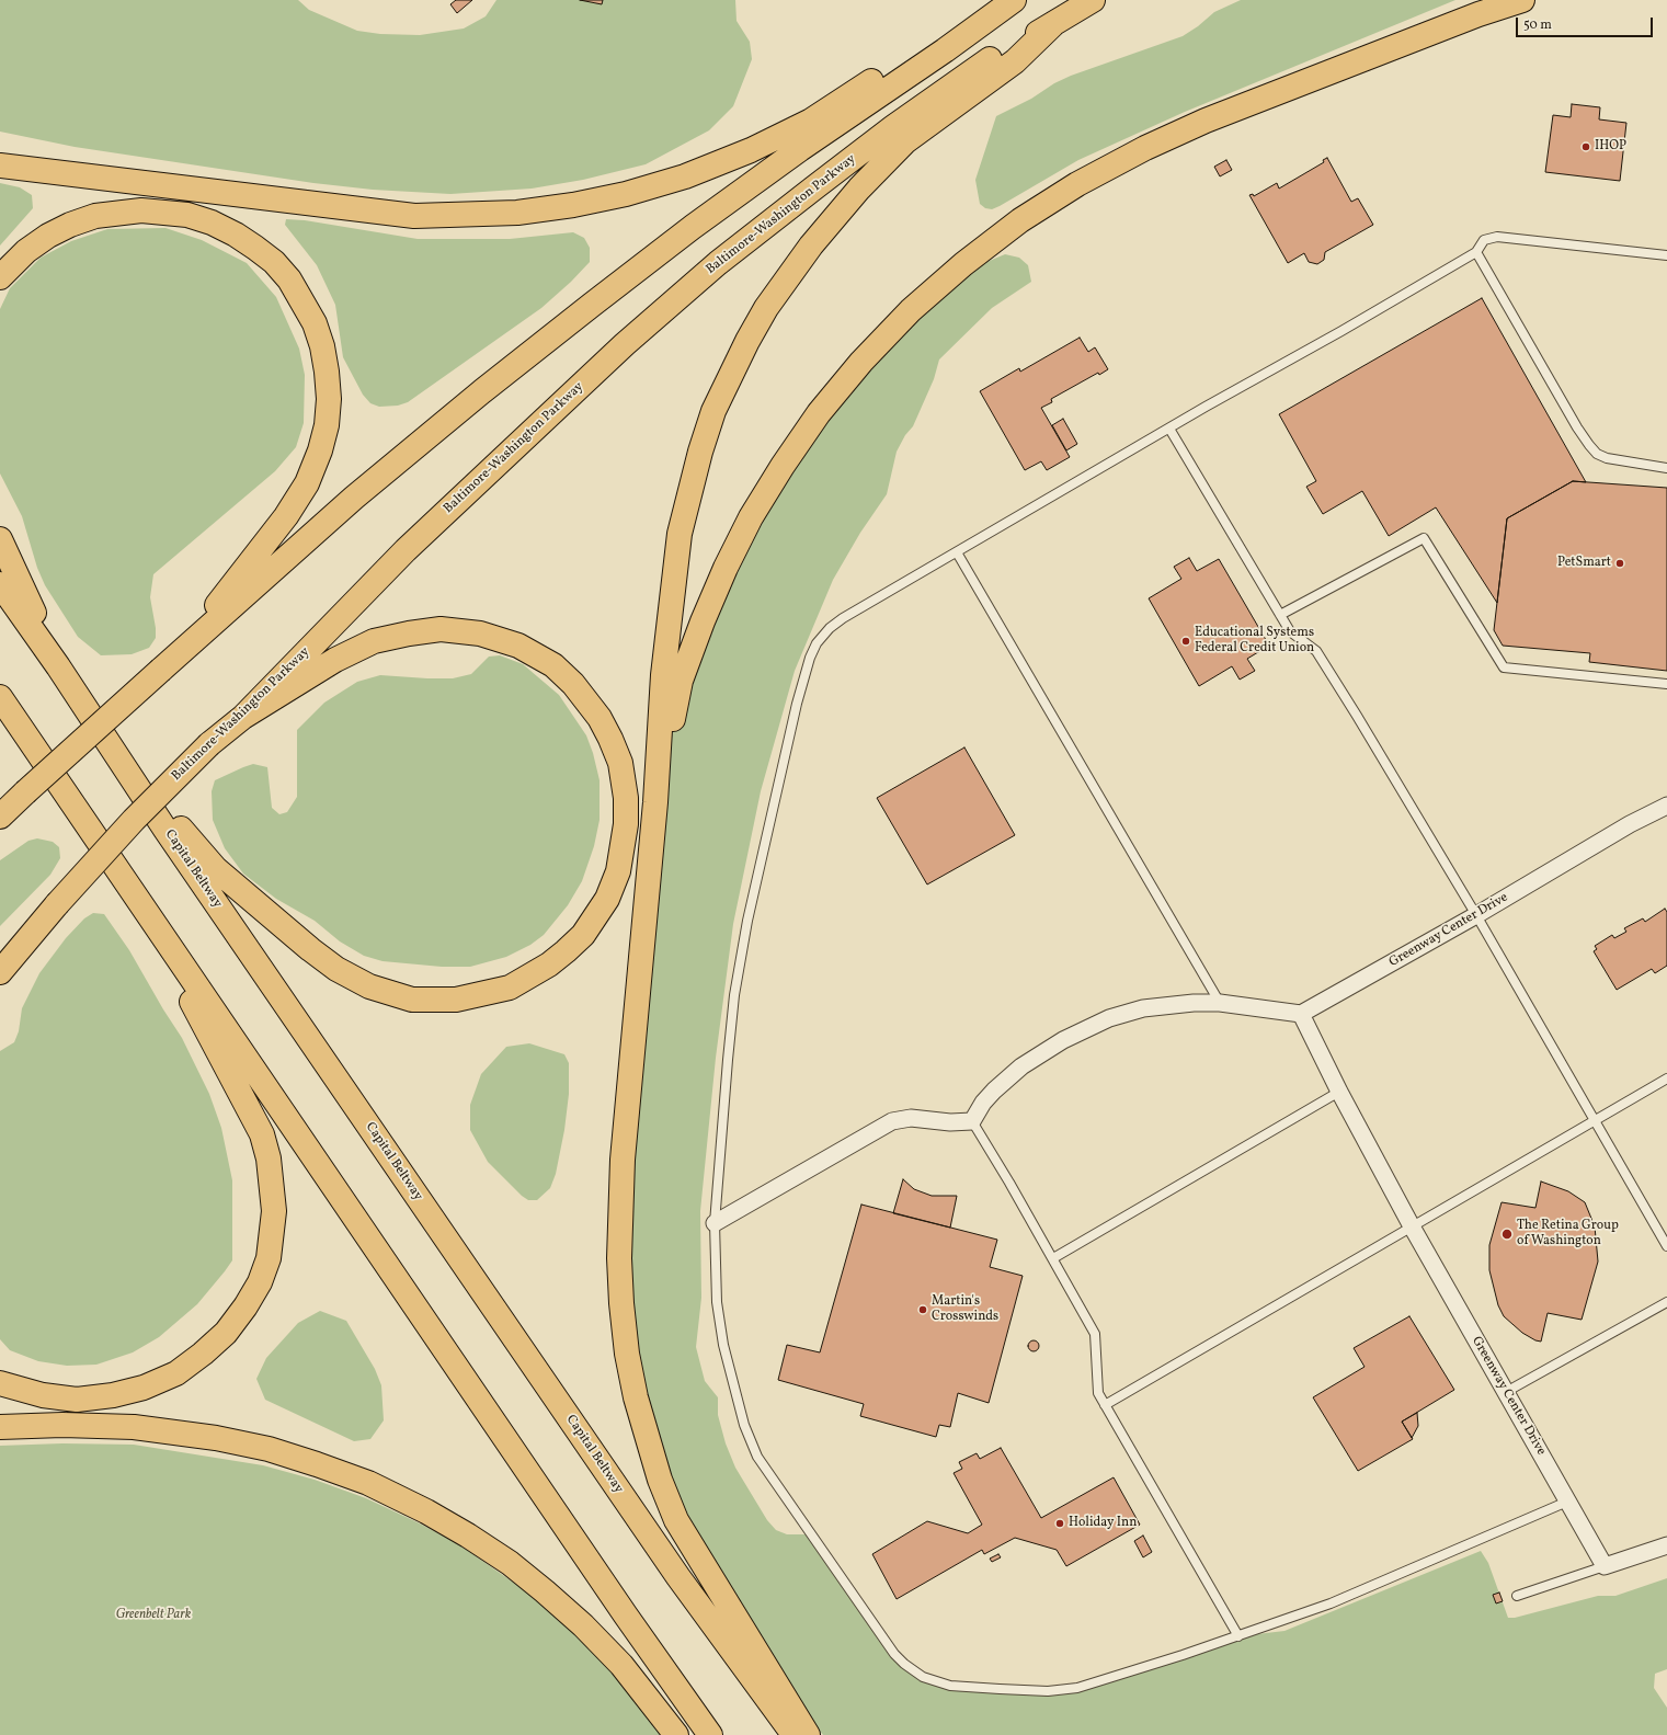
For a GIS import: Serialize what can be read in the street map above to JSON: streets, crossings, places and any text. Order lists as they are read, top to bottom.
{
  "streets": {
    "highway": ["Baltimore-Washington Parkway", "Capital Beltway"],
    "street": ["Greenway Center Drive"]
  },
  "parks": ["Greenbelt Park"],
  "places": [
    "IHOP",
    "PetSmart",
    "Educational Systems Federal Credit Union",
    "The Retina Group of Washington",
    "Martin's Crosswinds",
    "Holiday Inn"
  ],
  "scale_bar": "50 m"
}
